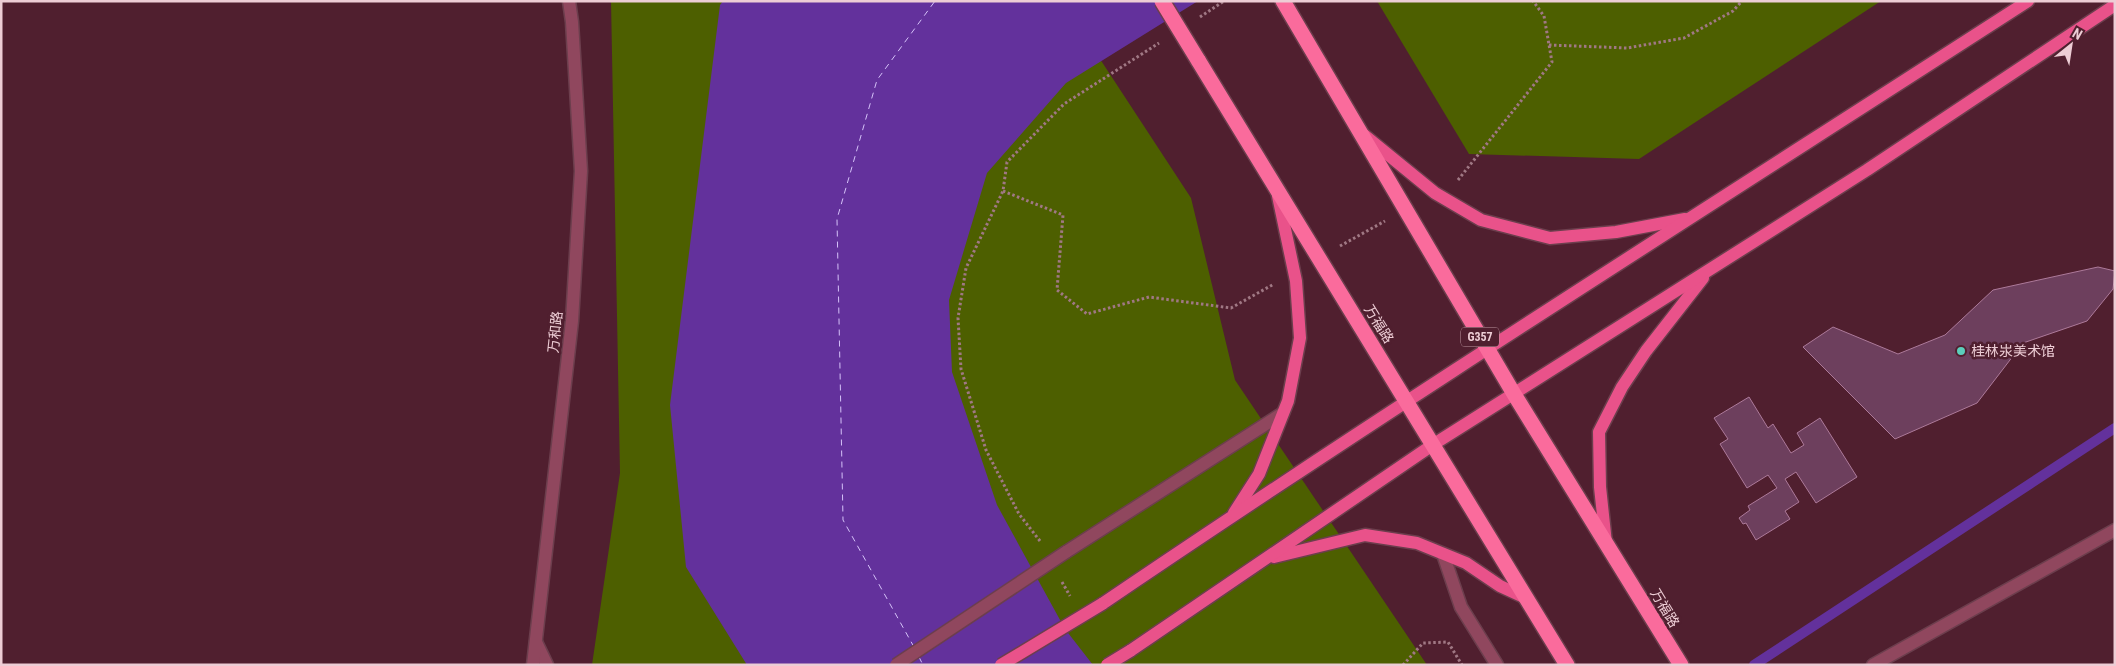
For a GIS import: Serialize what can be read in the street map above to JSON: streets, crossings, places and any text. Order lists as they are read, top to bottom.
{
  "streets": {
    "highway": ["万福路", "G357"],
    "street": ["万和路"]
  },
  "places": ["桂林汖美术馆"],
  "north": "top right"
}
